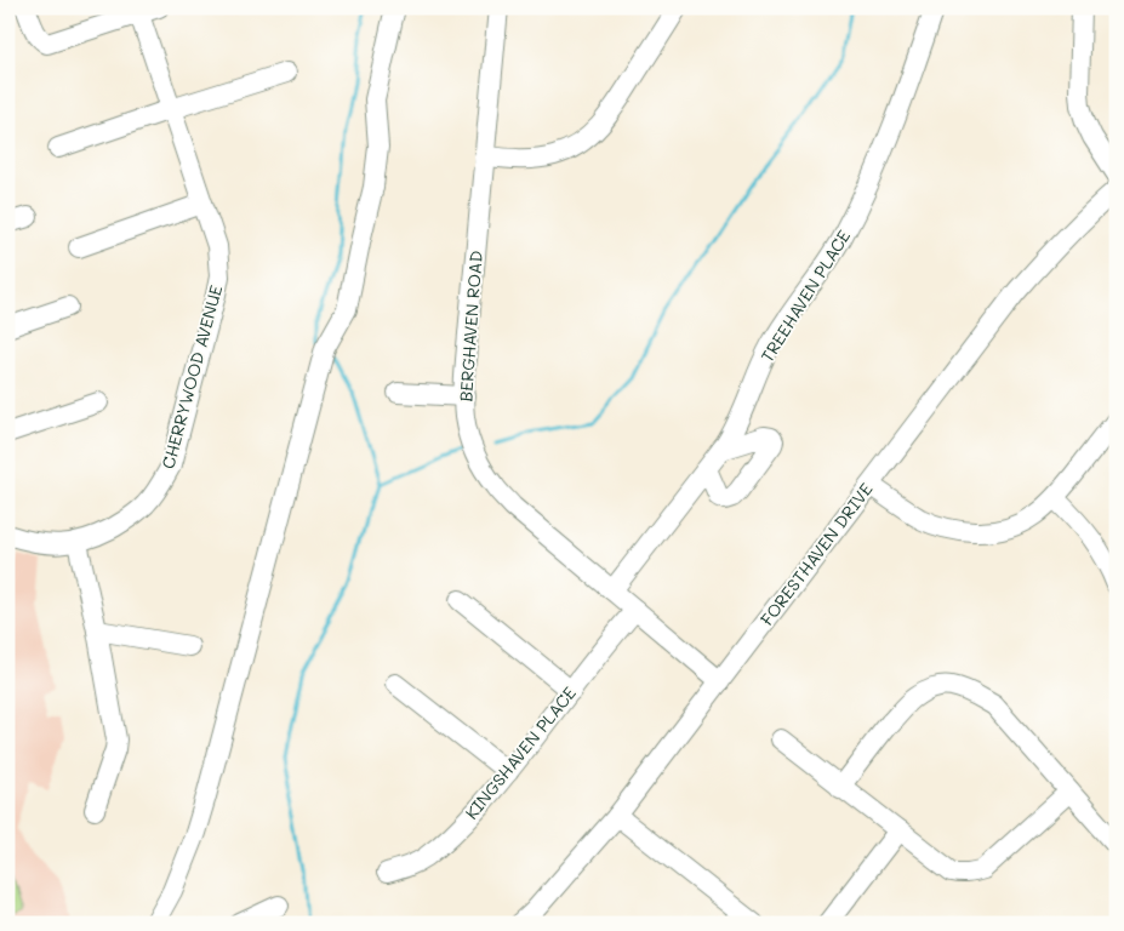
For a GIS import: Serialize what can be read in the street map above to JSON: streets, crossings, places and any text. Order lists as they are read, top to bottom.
{
  "streets": {
    "street": [
      "TREEHAVEN PLACE",
      "BERGHAVEN ROAD",
      "CHERRYWOOD AVENUE",
      "FORESTHAVEN DRIVE",
      "KINGSHAVEN PLACE"
    ]
  },
  "crossings": [
    ["TREEHAVEN PLACE", "BERGHAVEN ROAD"],
    ["BERGHAVEN ROAD", "FORESTHAVEN DRIVE"],
    ["BERGHAVEN ROAD", "KINGSHAVEN PLACE"]
  ]
}
